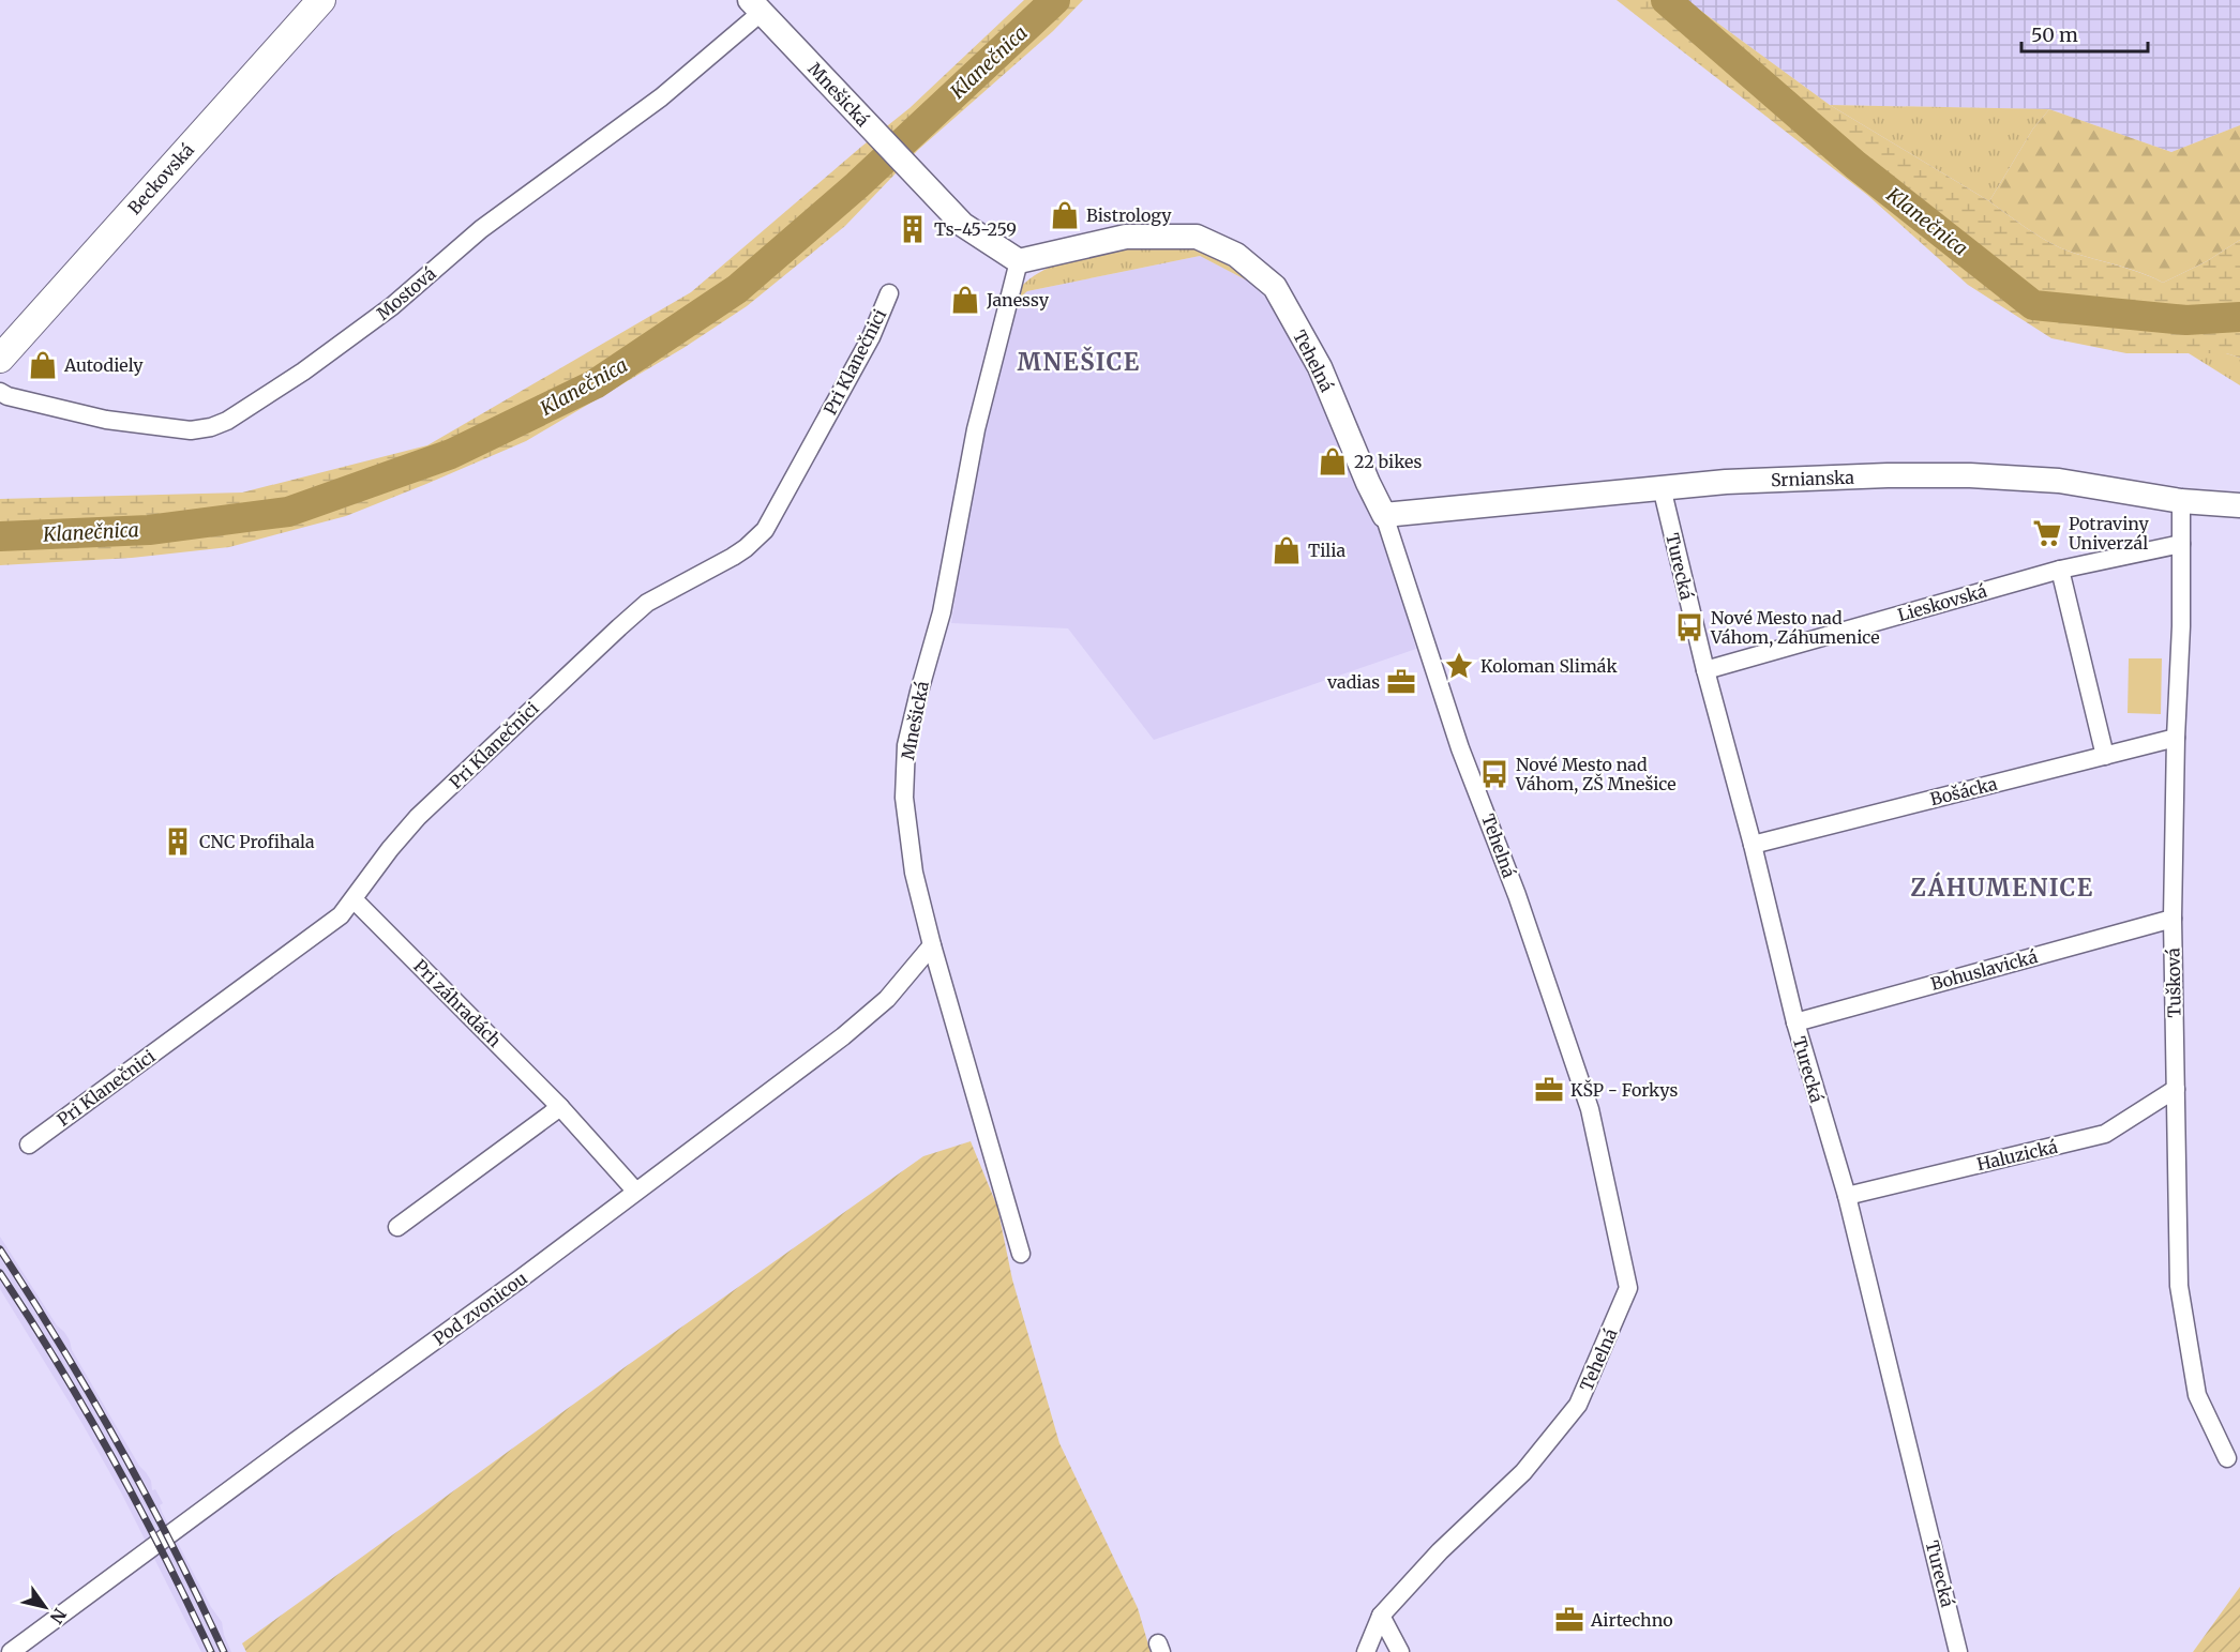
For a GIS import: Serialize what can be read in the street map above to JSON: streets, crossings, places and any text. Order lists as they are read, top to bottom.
{
  "streets": {
    "main road": ["Beckovská"],
    "street": [
      "Mnešická",
      "Mostová",
      "Tehelná",
      "Pri Klanečnici",
      "Srnianska",
      "Turecká",
      "Lieskovská",
      "Bošácka",
      "Bohuslavická",
      "Tušková",
      "Pri záhradách",
      "Haluzická",
      "Pod zvonicou"
    ]
  },
  "crossings": [
    ["Mnešická", "Mostová"],
    ["Mnešická", "Tehelná"],
    ["Mnešická", "Pod zvonicou"],
    ["Tehelná", "Srnianska"],
    ["Pri Klanečnici", "Pri záhradách"],
    ["Srnianska", "Turecká"],
    ["Srnianska", "Tušková"],
    ["Turecká", "Lieskovská"],
    ["Turecká", "Bošácka"],
    ["Turecká", "Bohuslavická"],
    ["Turecká", "Haluzická"],
    ["Lieskovská", "Tušková"],
    ["Bošácka", "Tušková"],
    ["Bohuslavická", "Tušková"],
    ["Tušková", "Haluzická"],
    ["Pri záhradách", "Pod zvonicou"]
  ],
  "districts": ["MNEŠICE", "ZÁHUMENICE"],
  "water": ["Klanečnica"],
  "places": {
    "shop": [
      "Bistrology",
      "Janessy",
      "Autodiely",
      "22 bikes",
      "Tilia"
    ],
    "building": ["Ts-45-259", "CNC Profihala"],
    "supermarket": ["Potraviny Univerzál"],
    "bus stop": ["Nové Mesto nad Váhom, Záhumenice", "Nové Mesto nad Váhom, ZŠ Mnešice"],
    "place": ["Koloman Slimák"],
    "office": ["vadias", "KŠP - Forkys", "Airtechno"]
  },
  "scale_bar": "50 m",
  "north": "bottom right"
}
